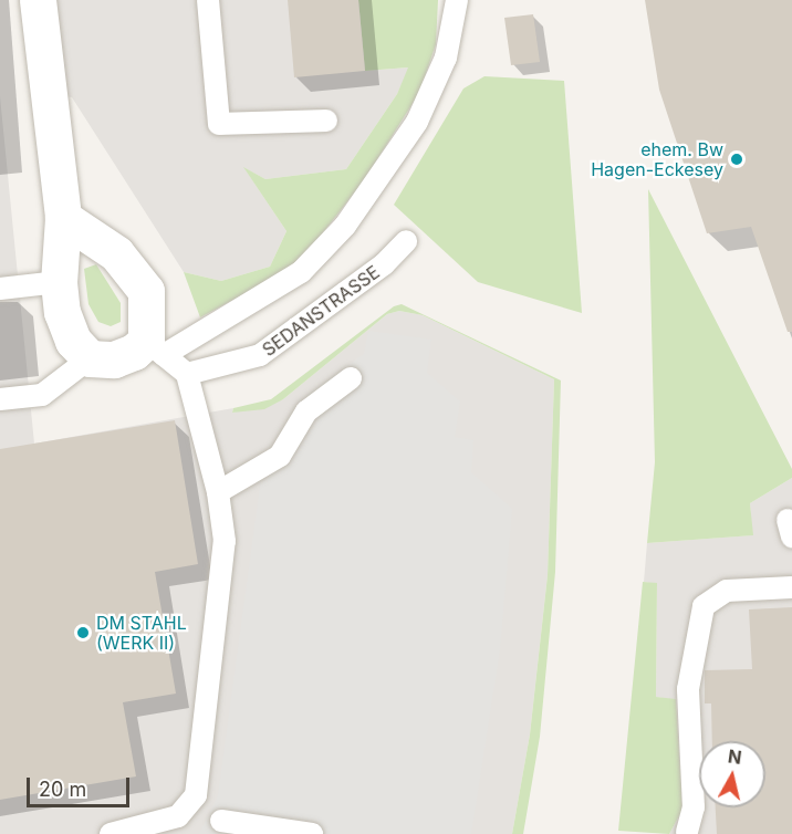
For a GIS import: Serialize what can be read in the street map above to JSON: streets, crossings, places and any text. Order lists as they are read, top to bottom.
{
  "streets": {
    "lane": ["SEDANSTRASSE"]
  },
  "places": ["ehem. Bw Hagen-Eckesey", "DM STAHL (WERK II)"],
  "scale_bar": "20 m",
  "north": "top"
}
